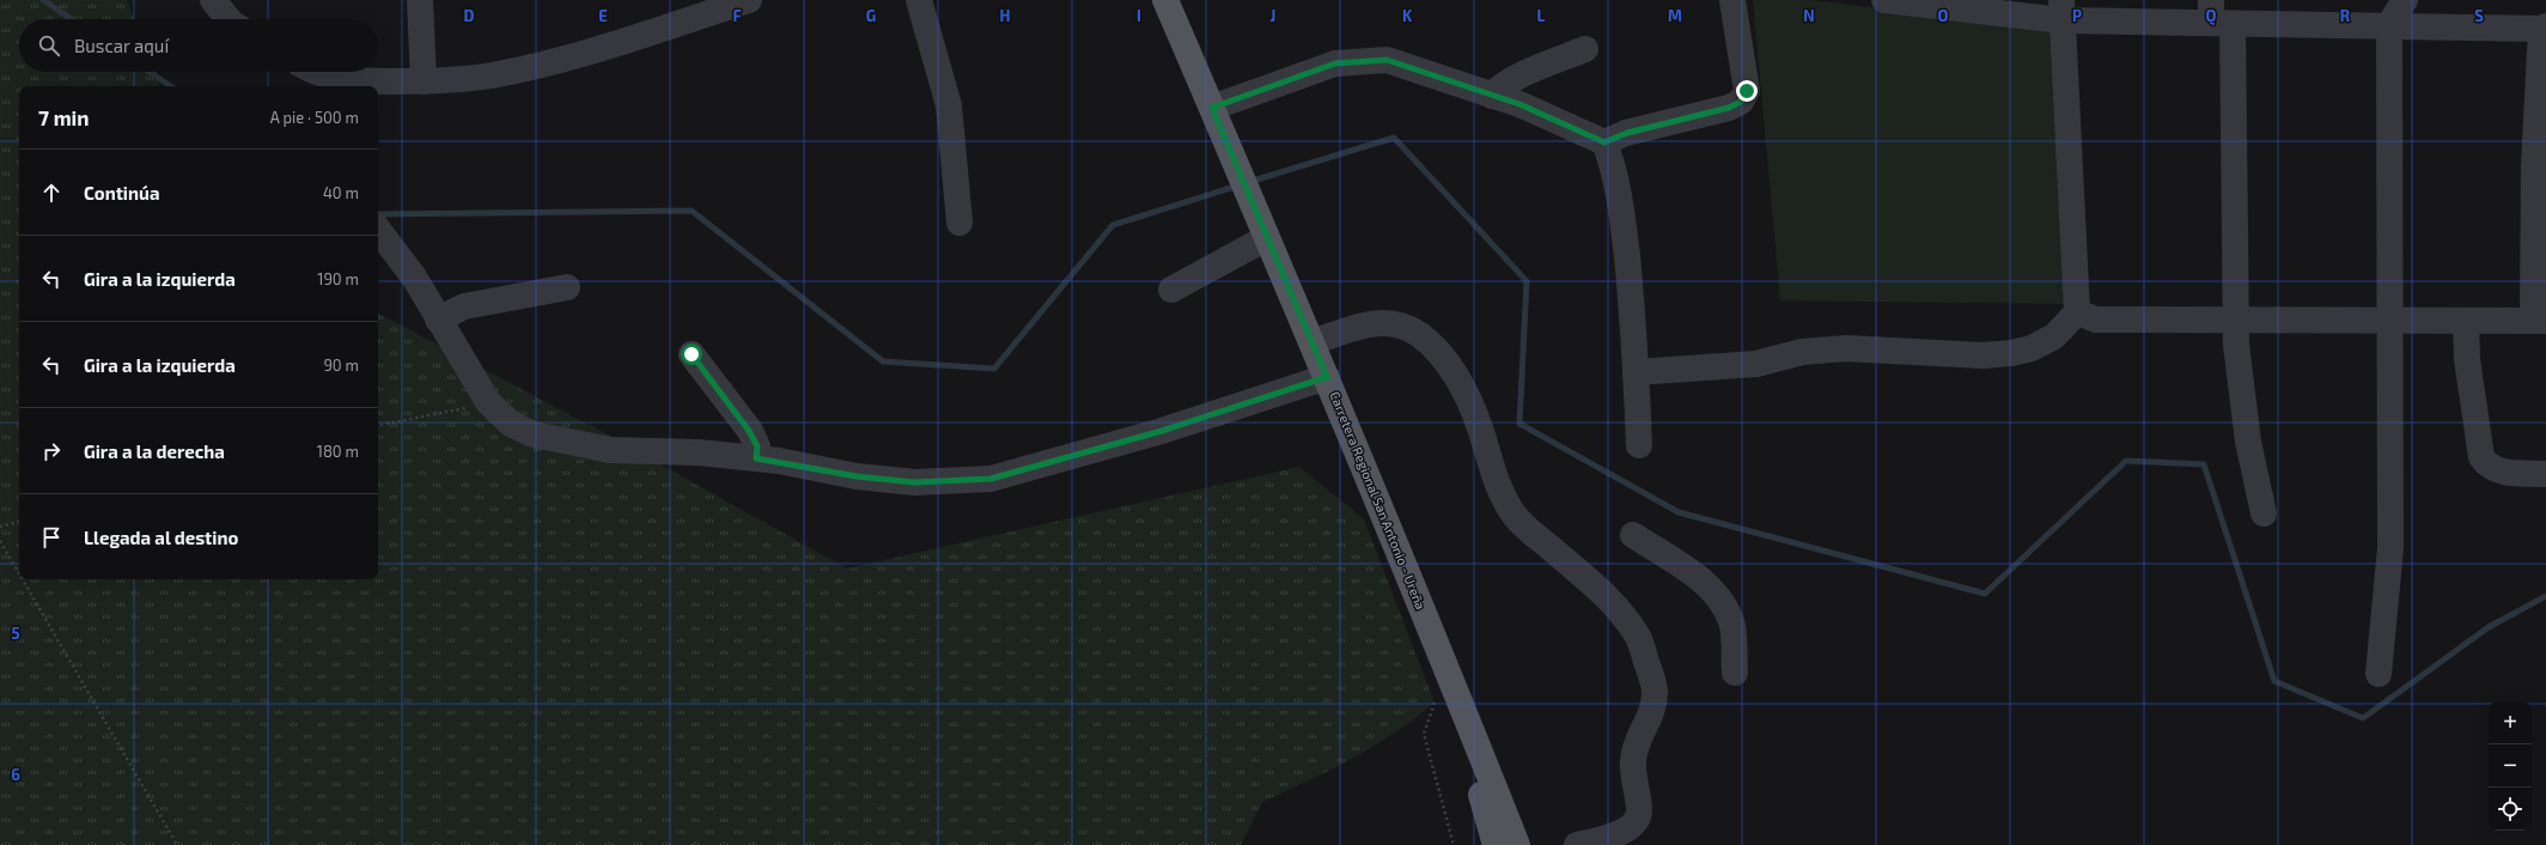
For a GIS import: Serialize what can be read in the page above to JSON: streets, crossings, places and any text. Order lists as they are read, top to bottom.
{
  "streets": {
    "main road": ["Carretera Regional San Antonio - Ureña"]
  },
  "page": {
    "search": "Buscar aquí",
    "heading": ["7 min", "A pie · 500 m"],
    "list": [
      ["Continúa", "40 m"],
      ["Gira a la izquierda", "190 m"],
      ["Gira a la izquierda", "90 m"],
      ["Gira a la derecha", "180 m"],
      "Llegada al destino"
    ],
    "map_buttons": ["+", "−"]
  },
  "grid": {
    "columns": [
      "D",
      "E",
      "F",
      "G",
      "H",
      "I",
      "J",
      "K",
      "L",
      "M",
      "N",
      "O",
      "P",
      "Q",
      "R",
      "S"
    ],
    "rows": ["5", "6"]
  }
}
